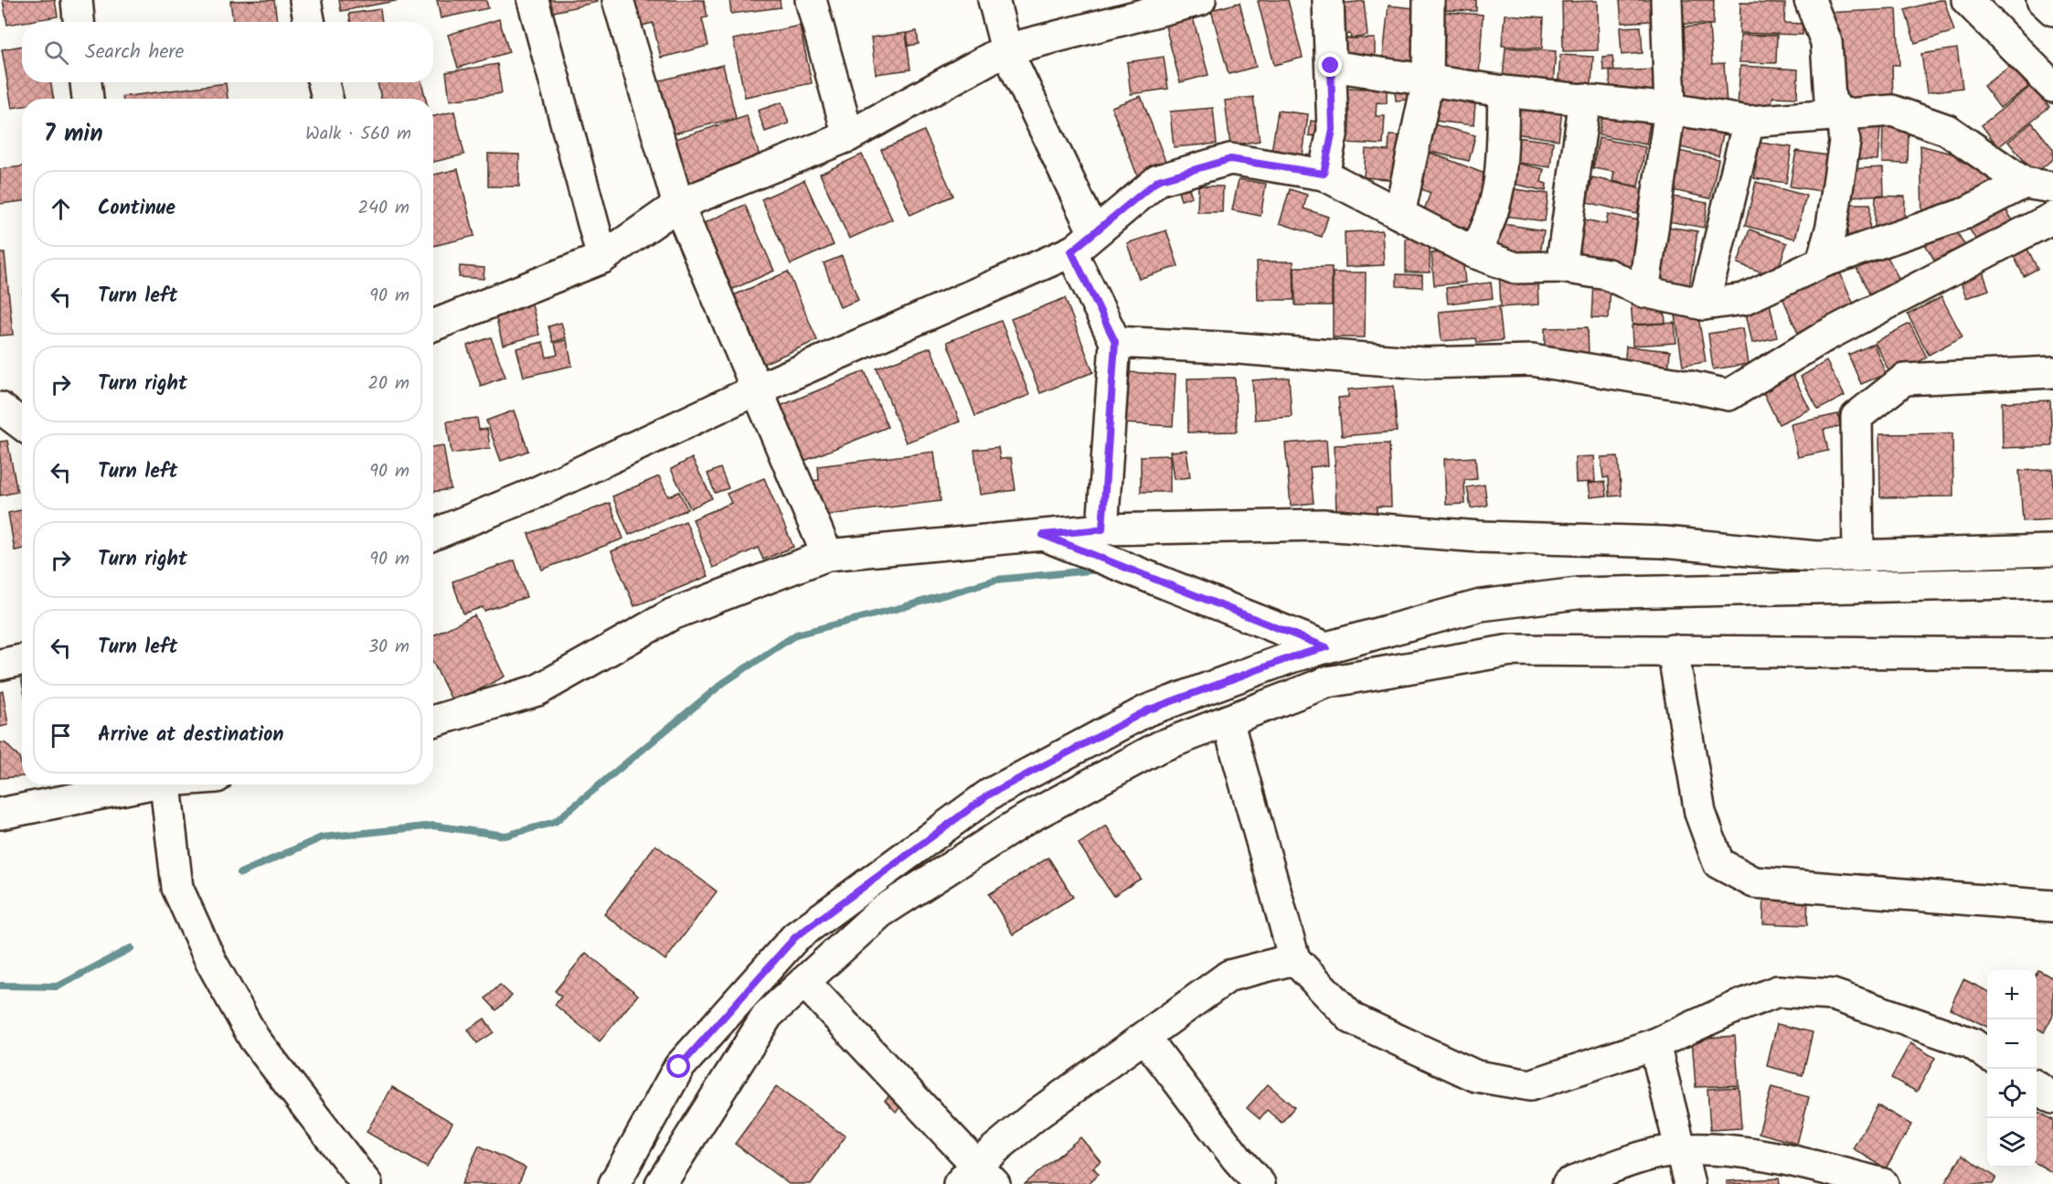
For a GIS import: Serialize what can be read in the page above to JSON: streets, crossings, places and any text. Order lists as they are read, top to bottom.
{
  "page": {
    "search": "Search here",
    "heading": ["7 min", "Walk · 560 m"],
    "list": [
      ["Continue", "240 m"],
      ["Turn left", "90 m"],
      ["Turn right", "20 m"],
      ["Turn left", "90 m"],
      ["Turn right", "90 m"],
      ["Turn left", "30 m"],
      "Arrive at destination"
    ],
    "map_buttons": ["+", "−"]
  }
}
